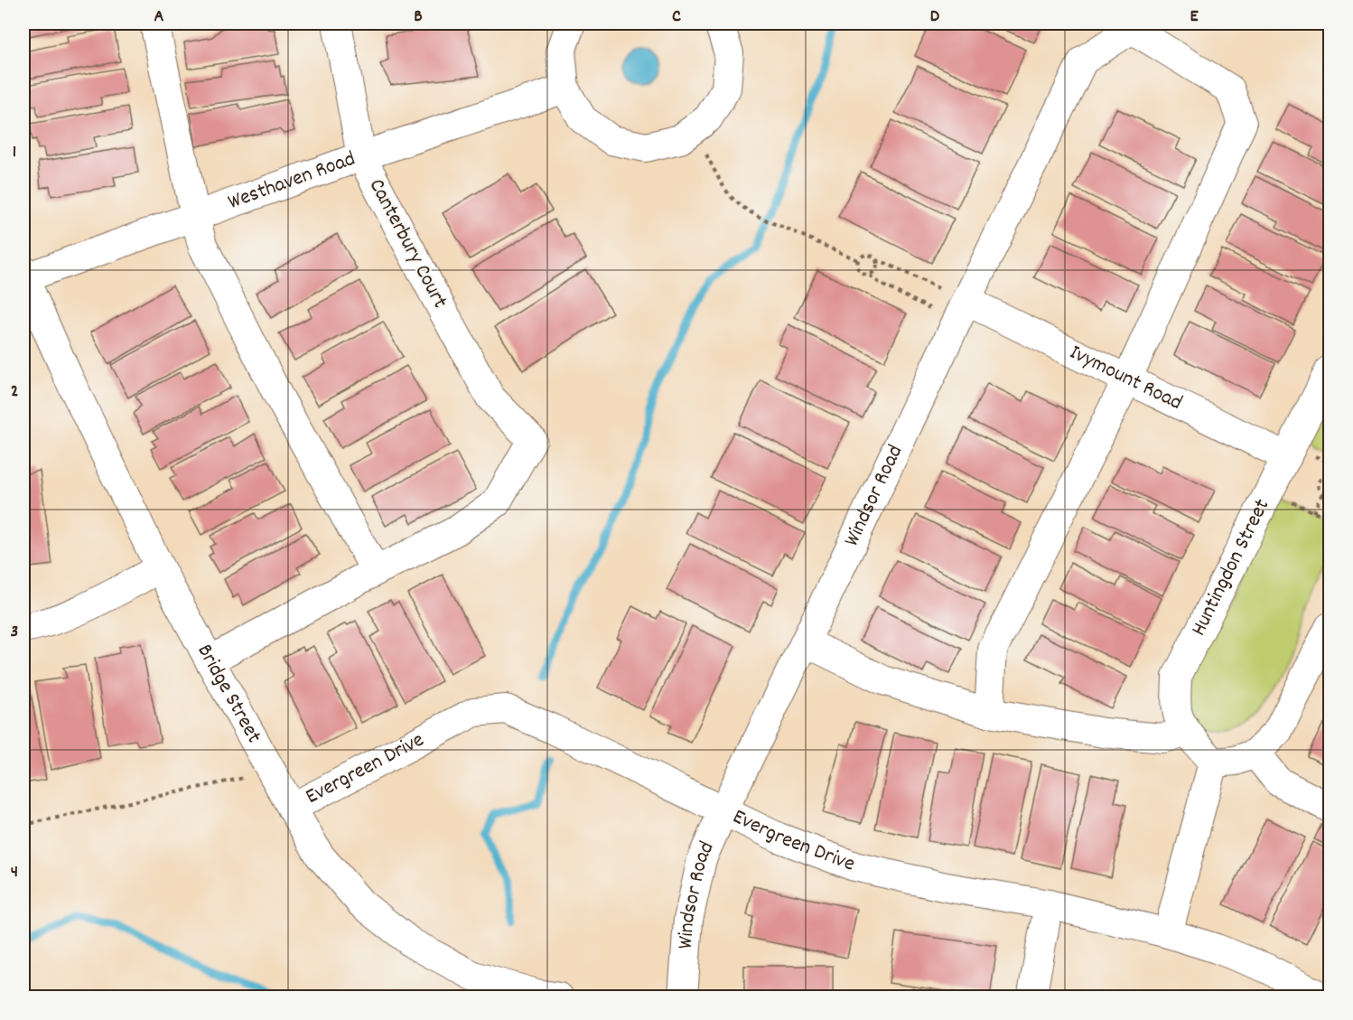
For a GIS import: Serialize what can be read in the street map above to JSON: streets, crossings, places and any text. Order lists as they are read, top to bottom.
{
  "streets": {
    "street": [
      "Westhaven Road",
      "Canterbury Court",
      "Ivymount Road",
      "Windsor Road",
      "Huntingdon Street",
      "Bridge Street",
      "Evergreen Drive"
    ]
  },
  "crossings": [
    ["Westhaven Road", "Canterbury Court"],
    ["Westhaven Road", "Bridge Street"],
    ["Ivymount Road", "Windsor Road"],
    ["Ivymount Road", "Huntingdon Street"],
    ["Windsor Road", "Evergreen Drive"],
    ["Bridge Street", "Evergreen Drive"]
  ],
  "grid": {
    "columns": [
      "A",
      "B",
      "C",
      "D",
      "E"
    ],
    "rows": [
      "1",
      "2",
      "3",
      "4"
    ]
  }
}
